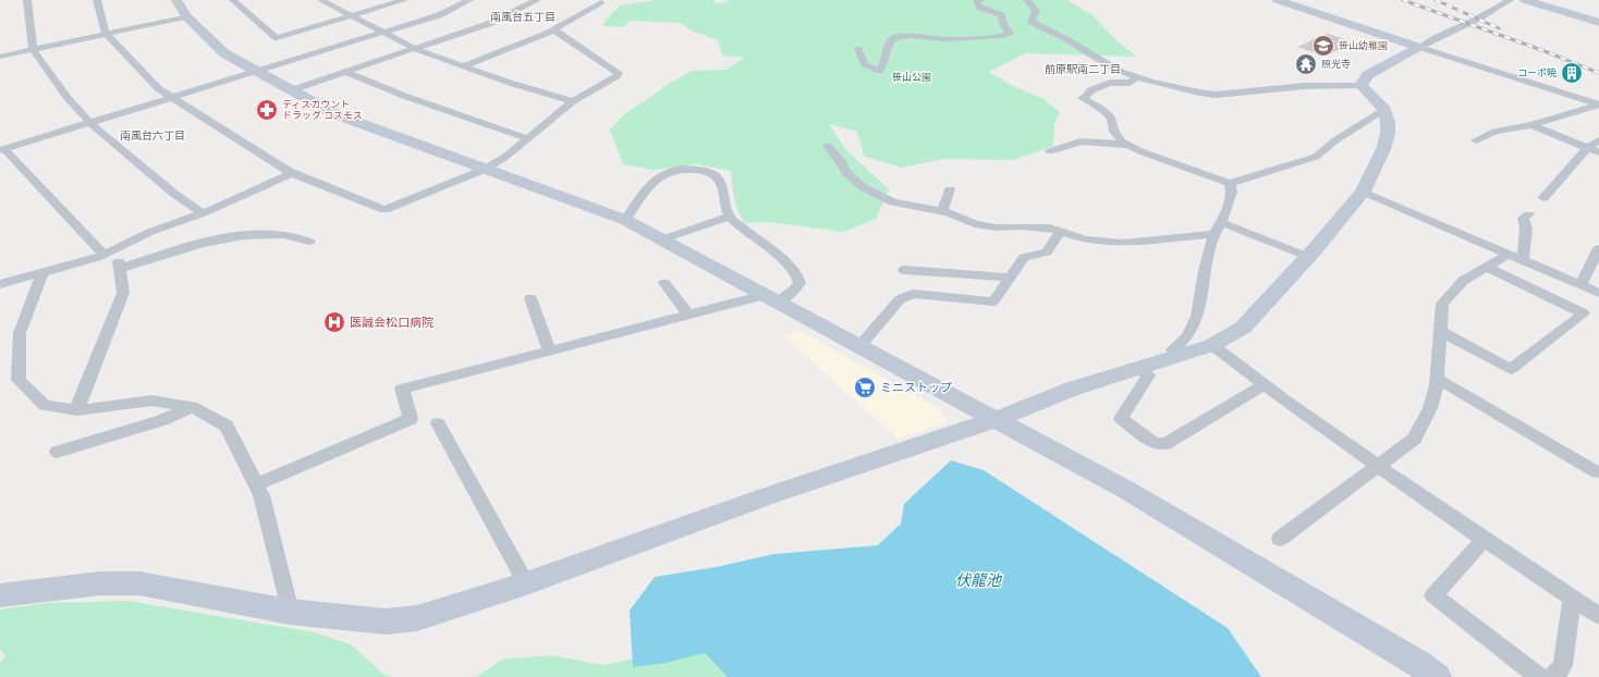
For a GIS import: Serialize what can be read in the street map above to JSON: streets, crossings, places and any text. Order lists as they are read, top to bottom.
{
  "districts": ["南風台五丁目", "前原駅南二丁目", "南風台六丁目"],
  "water": ["伏龍池"],
  "parks": ["笹山公園"],
  "places": {
    "school or university": ["笹山幼稚園"],
    "temple": ["照光寺"],
    "building": ["コーポ暁"],
    "pharmacy": ["ディスカウント ドラッグ コスモス"],
    "hospital": ["医誠会松口病院"],
    "supermarket": ["ミニストップ"]
  }
}
